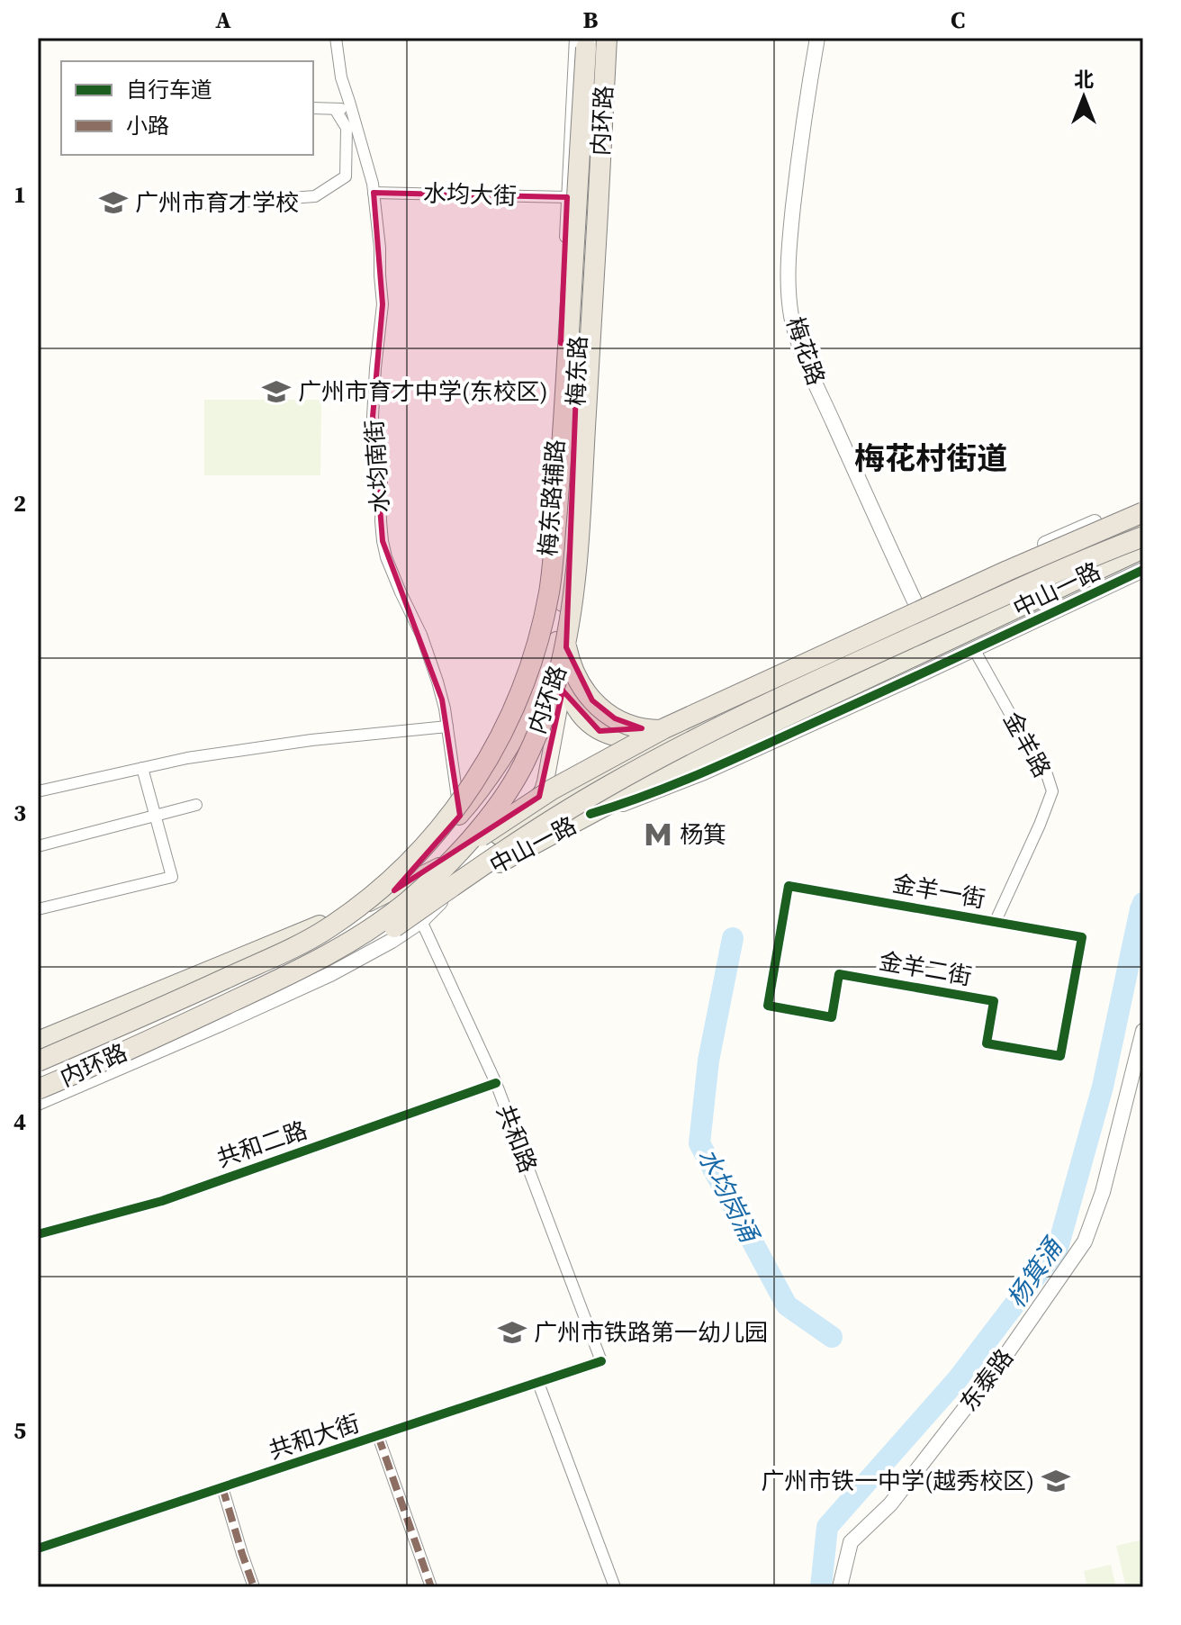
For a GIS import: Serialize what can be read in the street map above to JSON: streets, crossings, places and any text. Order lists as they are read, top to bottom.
{
  "streets": {
    "highway": ["内环路"],
    "main road": ["梅东路", "中山一路"],
    "street": [
      "水均大街",
      "梅花路",
      "水均南街",
      "梅东路辅路",
      "金羊路",
      "金羊一街",
      "金羊二街",
      "共和路",
      "共和二路",
      "东泰路",
      "共和大街"
    ]
  },
  "crossings": [
    ["内环路", "梅东路"],
    ["内环路", "梅东路辅路"],
    ["水均大街", "水均南街"],
    ["水均大街", "梅东路辅路"],
    ["梅东路", "梅东路辅路"],
    ["梅东路", "中山一路"],
    ["金羊路", "金羊一街"],
    ["金羊一街", "金羊二街"],
    ["共和路", "共和二路"],
    ["共和路", "共和大街"]
  ],
  "districts": ["梅花村街道"],
  "water": ["水均岗涌", "杨箕涌"],
  "places": {
    "school or university": [
      "广州市育才学校",
      "广州市育才中学(东校区)",
      "广州市铁路第一幼儿园",
      "广州市铁一中学(越秀校区)"
    ],
    "metro station": ["杨箕"]
  },
  "legend": ["自行车道", "小路"],
  "north": "top",
  "grid": {
    "columns": ["A", "B", "C"],
    "rows": [
      "1",
      "2",
      "3",
      "4",
      "5"
    ]
  }
}
